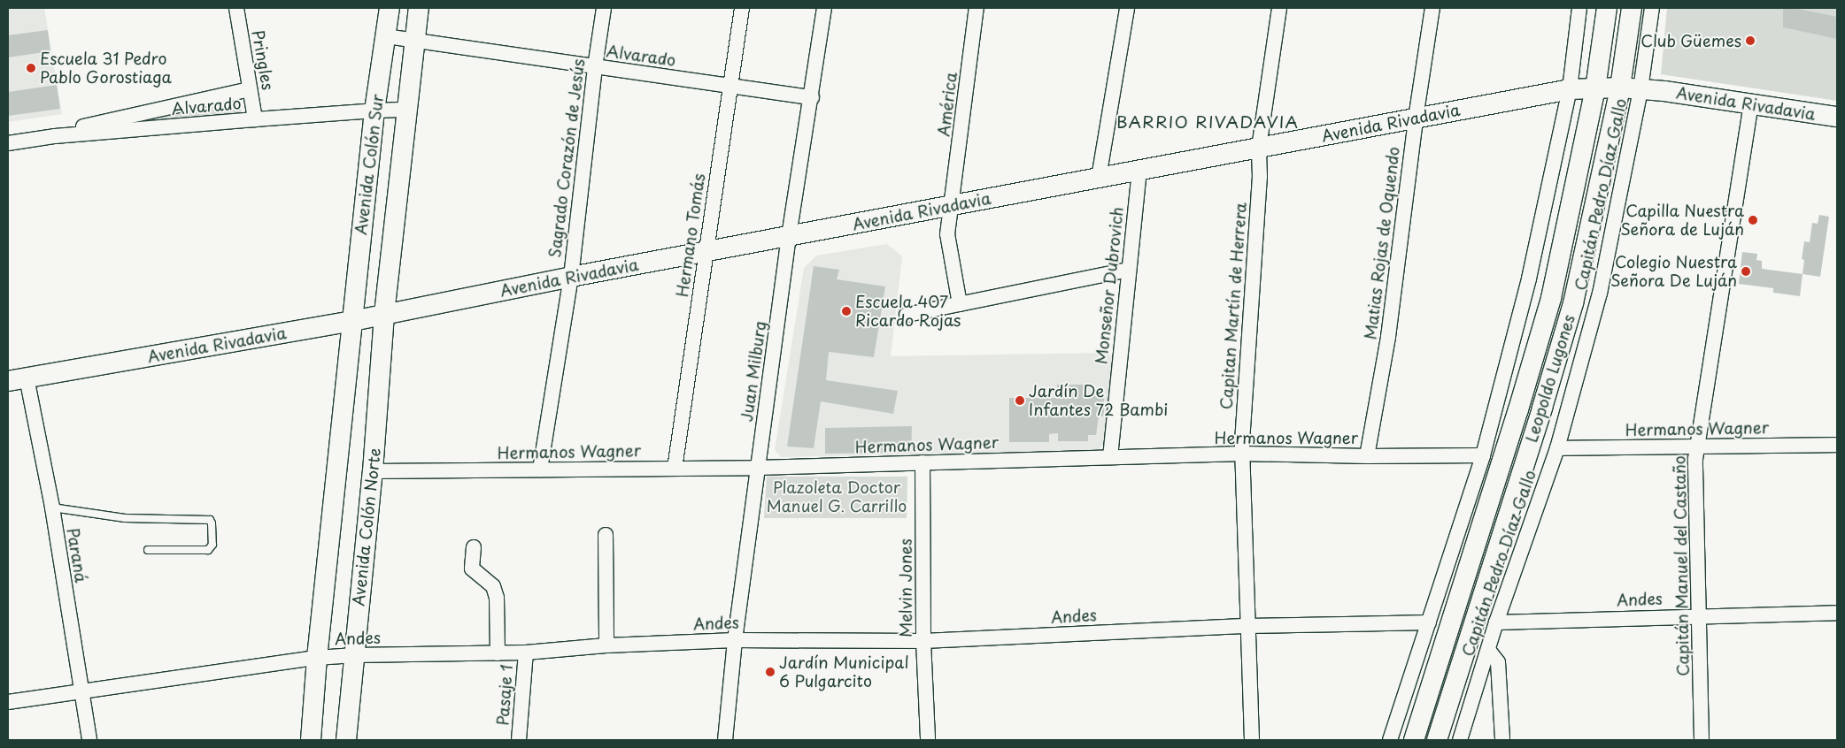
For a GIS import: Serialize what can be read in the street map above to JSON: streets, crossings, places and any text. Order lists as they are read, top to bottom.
{
  "streets": {
    "main road": [
      "Avenida Rivadavia",
      "Avenida Colón Sur",
      "Leopoldo Lugones",
      "Avenida Colón Norte"
    ],
    "street": [
      "Alvarado",
      "Pringles",
      "América",
      "Sagrado Corazón de Jesús",
      "Capitán Pedro Díaz Gallo",
      "Hermano Tomás",
      "Matias Rojas de Oquendo",
      "Monseñor Dubrovich",
      "Capitan Martín de Herrera",
      "Juan Milburg",
      "Hermanos Wagner",
      "Paraná",
      "Capitán Manuel del Castaño",
      "Melvin Jones",
      "Andes",
      "Pasaje 1"
    ]
  },
  "crossings": [
    ["Alvarado", "Pringles"],
    ["Alvarado", "Sagrado Corazón de Jesús"],
    ["Alvarado", "Avenida Colón Sur"],
    ["Alvarado", "Hermano Tomás"],
    ["Alvarado", "Juan Milburg"],
    ["Avenida Rivadavia", "América"],
    ["Avenida Rivadavia", "Sagrado Corazón de Jesús"],
    ["Avenida Rivadavia", "Avenida Colón Sur"],
    ["Avenida Rivadavia", "Capitán Pedro Díaz Gallo"],
    ["Avenida Rivadavia", "Hermano Tomás"],
    ["Avenida Rivadavia", "Matias Rojas de Oquendo"],
    ["Avenida Rivadavia", "Monseñor Dubrovich"],
    ["Avenida Rivadavia", "Capitan Martín de Herrera"],
    ["Avenida Rivadavia", "Juan Milburg"],
    ["Avenida Rivadavia", "Leopoldo Lugones"],
    ["Avenida Rivadavia", "Avenida Colón Norte"],
    ["Avenida Rivadavia", "Paraná"],
    ["Avenida Rivadavia", "Capitán Manuel del Castaño"],
    ["Sagrado Corazón de Jesús", "Hermanos Wagner"],
    ["Avenida Colón Sur", "Avenida Colón Norte"],
    ["Capitán Pedro Díaz Gallo", "Hermanos Wagner"],
    ["Capitán Pedro Díaz Gallo", "Andes"],
    ["Hermano Tomás", "Hermanos Wagner"],
    ["Matias Rojas de Oquendo", "Hermanos Wagner"],
    ["Monseñor Dubrovich", "Hermanos Wagner"],
    ["Capitan Martín de Herrera", "Hermanos Wagner"],
    ["Capitan Martín de Herrera", "Andes"],
    ["Juan Milburg", "Hermanos Wagner"],
    ["Juan Milburg", "Andes"],
    ["Hermanos Wagner", "Avenida Colón Norte"],
    ["Hermanos Wagner", "Capitán Manuel del Castaño"],
    ["Hermanos Wagner", "Melvin Jones"],
    ["Avenida Colón Norte", "Andes"],
    ["Paraná", "Andes"],
    ["Capitán Manuel del Castaño", "Andes"],
    ["Melvin Jones", "Andes"],
    ["Andes", "Pasaje 1"]
  ],
  "districts": ["BARRIO RIVADAVIA"],
  "parks": ["Plazoleta Doctor Manuel G. Carrillo"],
  "places": [
    "Club Güemes",
    "Escuela 31 Pedro Pablo Gorostiaga",
    "Capilla Nuestra Señora de Luján",
    "Colegio Nuestra Señora De Luján",
    "Escuela 407 Ricardo Rojas",
    "Jardín De Infantes 72 Bambi",
    "Jardín Municipal 6 Pulgarcito"
  ]
}
